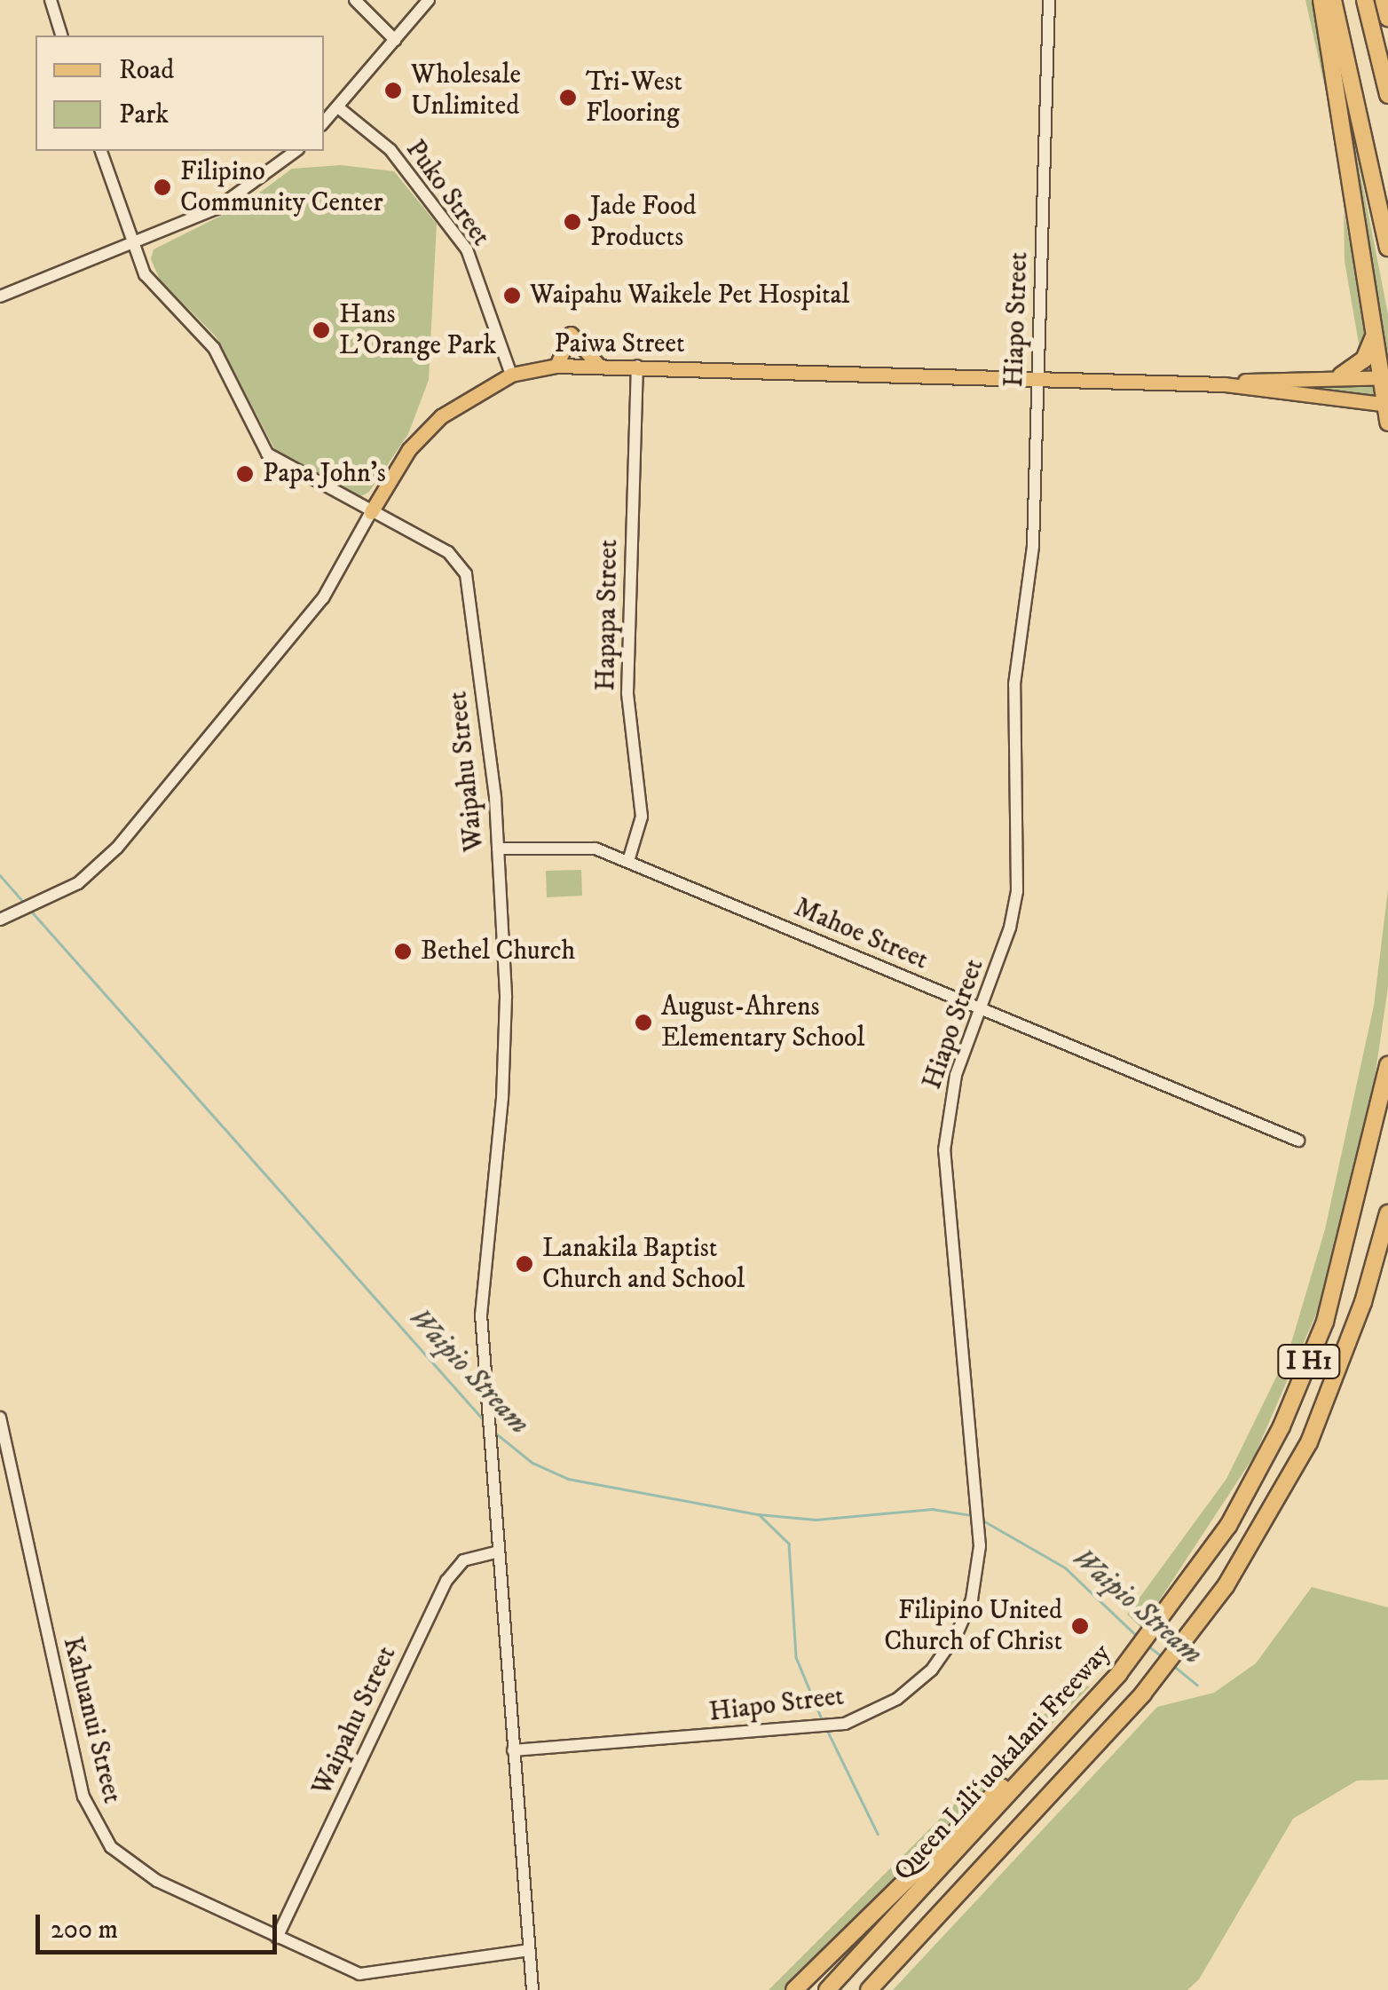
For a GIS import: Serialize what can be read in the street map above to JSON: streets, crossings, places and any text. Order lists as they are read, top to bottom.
{
  "streets": {
    "highway": ["I H1", "Queen Liliʻuokalani Freeway"],
    "main road": ["Paiwa Street"],
    "street": [
      "Puko Street",
      "Hiapo Street",
      "Hapapa Street",
      "Waipahu Street",
      "Mahoe Street",
      "Kahuanui Street"
    ]
  },
  "crossings": [
    ["Puko Street", "Paiwa Street"],
    ["Hiapo Street", "Paiwa Street"],
    ["Hiapo Street", "Waipahu Street"],
    ["Hiapo Street", "Mahoe Street"],
    ["Paiwa Street", "Hapapa Street"],
    ["Paiwa Street", "Waipahu Street"],
    ["Hapapa Street", "Mahoe Street"],
    ["Waipahu Street", "Mahoe Street"],
    ["Waipahu Street", "Kahuanui Street"]
  ],
  "water": ["Waipio Stream"],
  "places": [
    "Wholesale Unlimited",
    "Tri-West Flooring",
    "Filipino Community Center",
    "Jade Food Products",
    "Waipahu Waikele Pet Hospital",
    "Hans L'Orange Park",
    "Papa John's",
    "Bethel Church",
    "August-Ahrens Elementary School",
    "Lanakila Baptist Church and School",
    "Filipino United Church of Christ"
  ],
  "legend": ["Road", "Park"],
  "scale_bar": "200 m"
}
